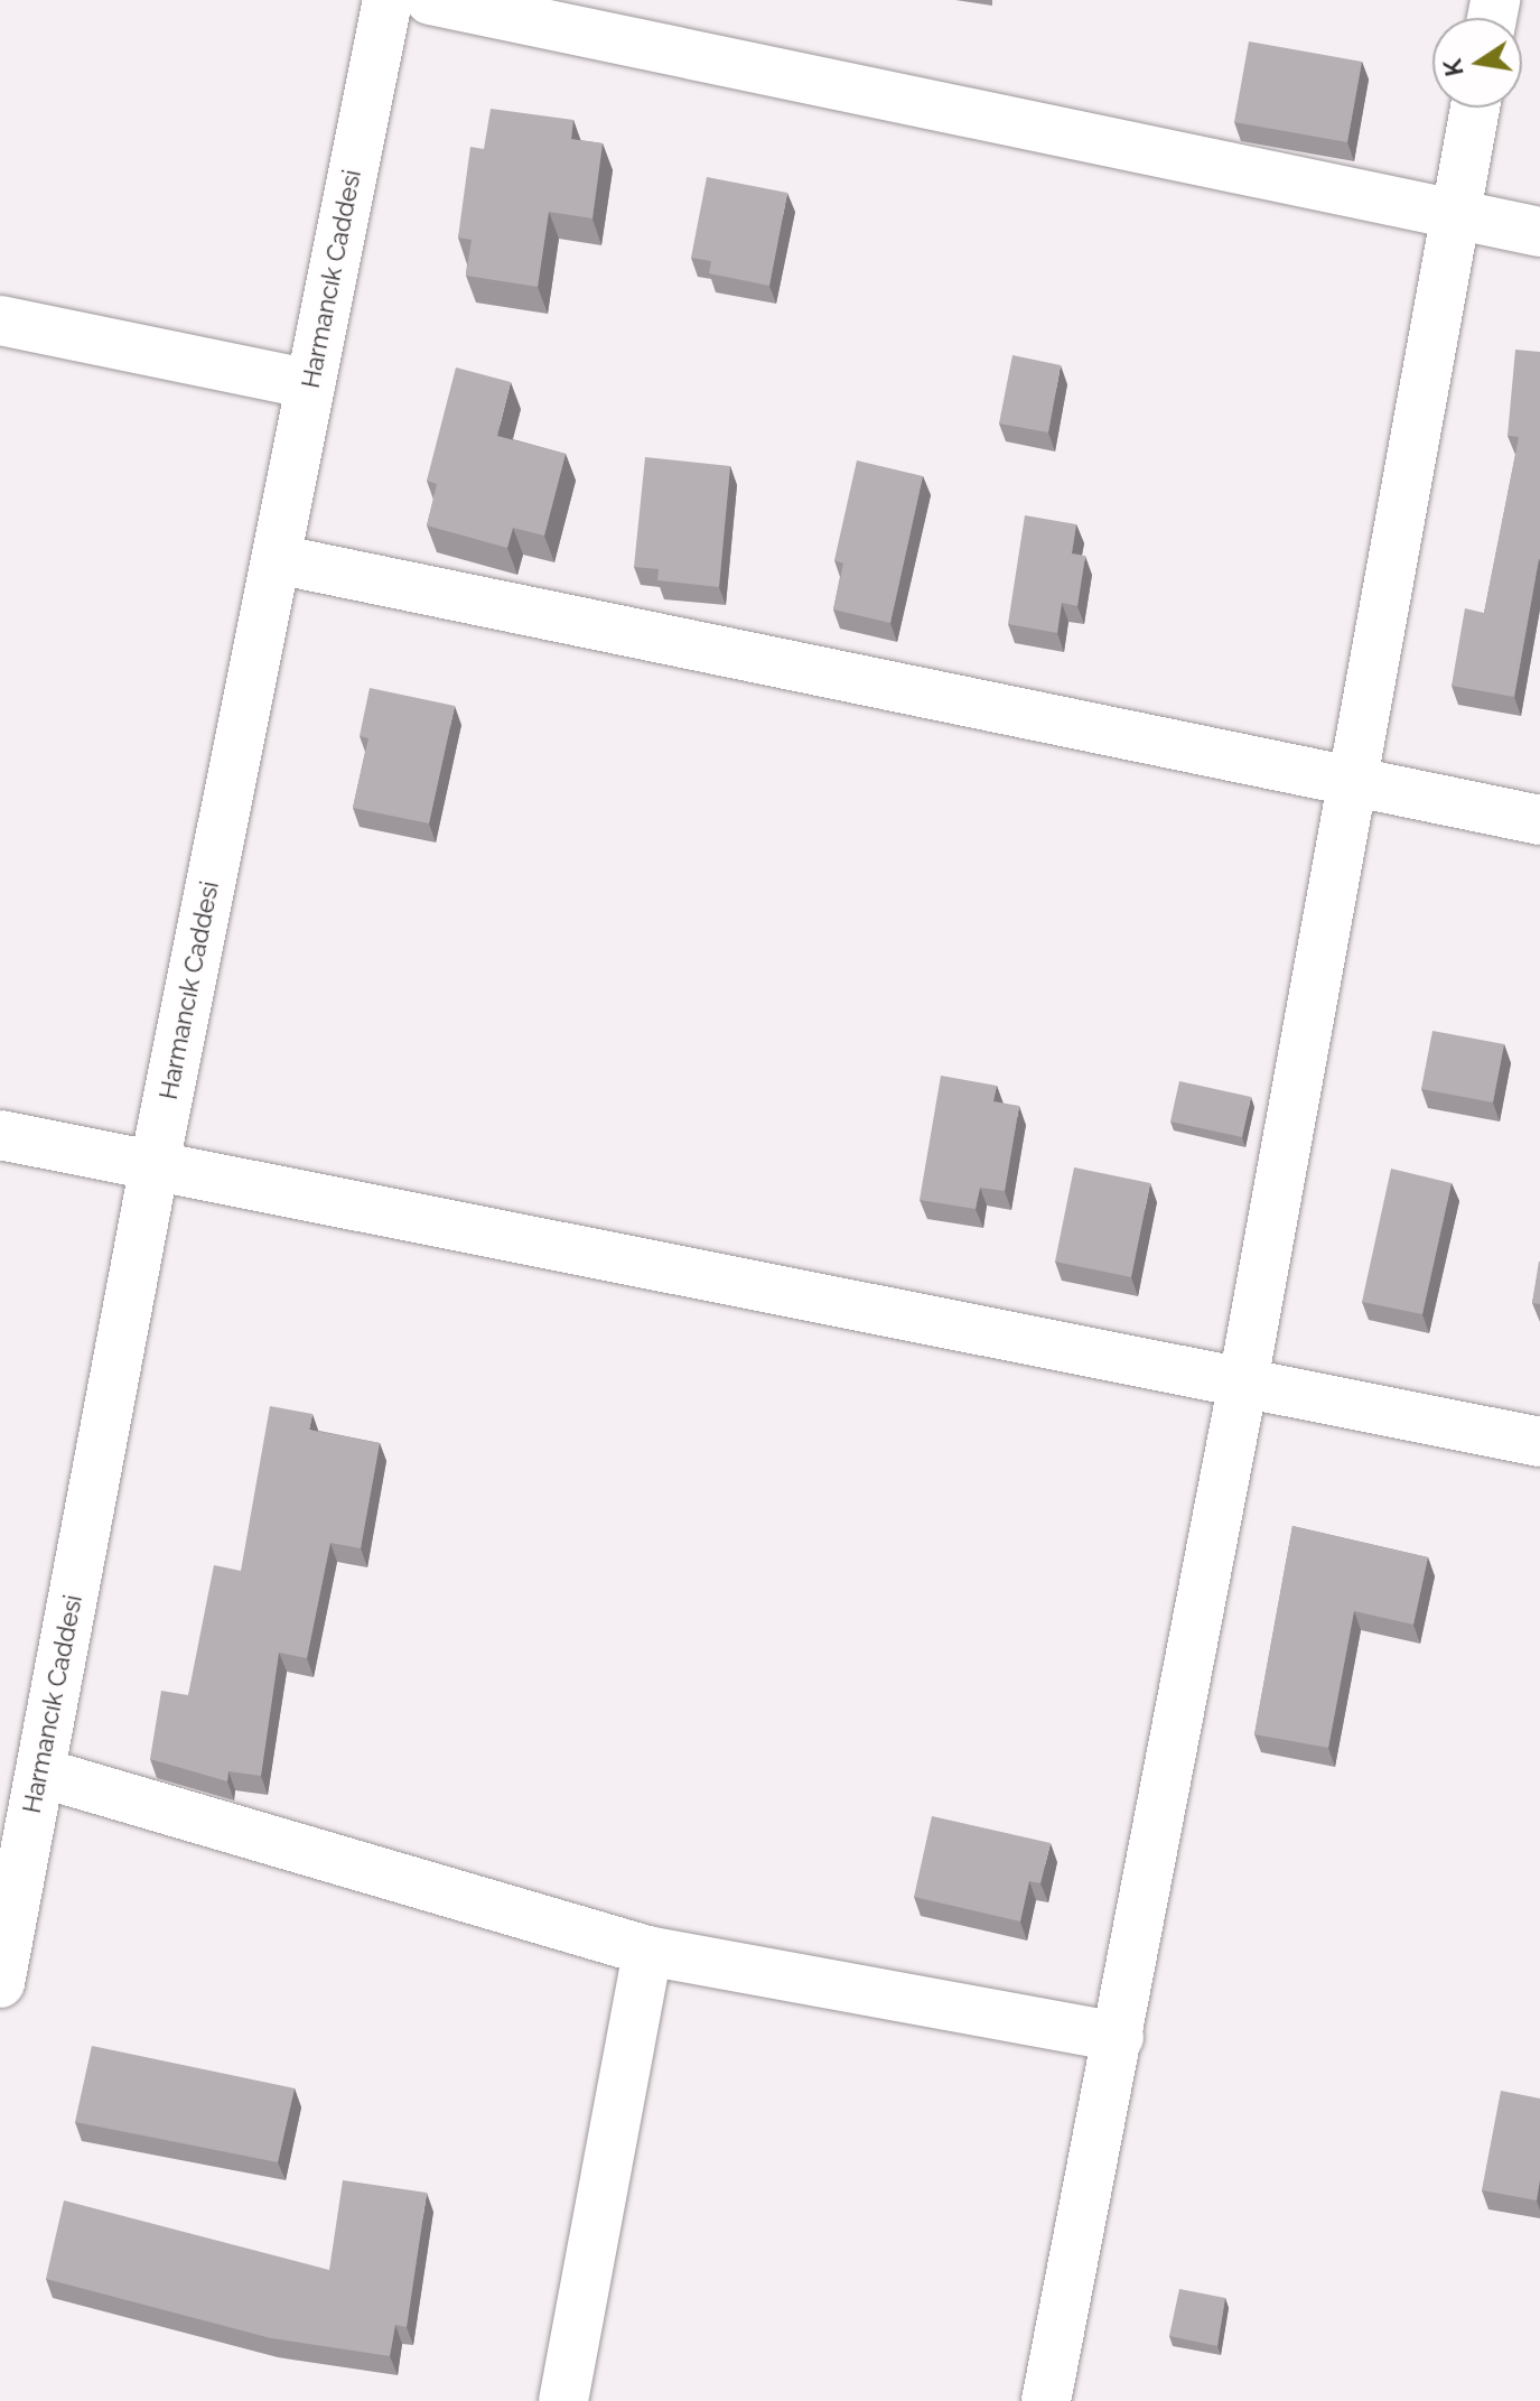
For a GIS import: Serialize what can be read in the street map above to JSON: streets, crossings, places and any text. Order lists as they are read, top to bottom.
{
  "streets": {
    "street": ["Harmancık Caddesi"]
  },
  "north": "left"
}
